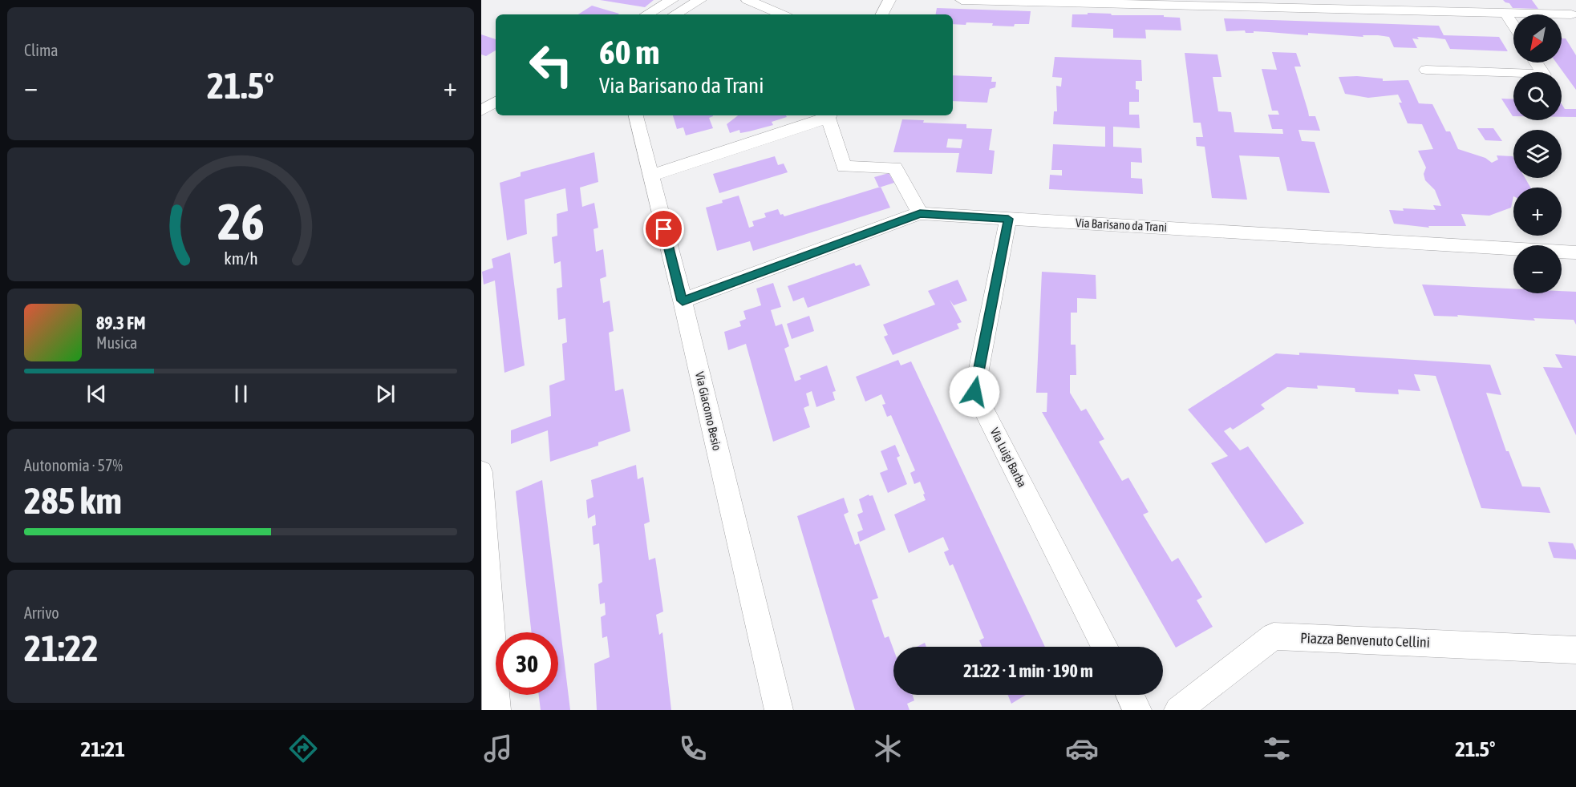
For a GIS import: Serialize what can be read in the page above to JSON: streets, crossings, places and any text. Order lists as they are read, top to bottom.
{
  "streets": {
    "street": [
      "Via Barisano da Trani",
      "Via Giacomo Besio",
      "Via Luigi Barba",
      "Piazza Benvenuto Cellini"
    ]
  },
  "crossings": [
    ["Via Barisano da Trani", "Via Giacomo Besio"],
    ["Via Barisano da Trani", "Via Luigi Barba"]
  ],
  "north": "bottom left",
  "page": {
    "tile": [
      "Clima",
      ["Autonomia · 57%", "285 km"],
      ["Arrivo", "21:22"]
    ],
    "map_buttons": ["+", "−"],
    "turn": ["60 m", "Via Barisano da Trani"],
    "heat": ["−", "21.5°", "+"],
    "song": ["89.3 FM", "Musica"],
    "limit": "30",
    "trip": "21:22 · 1 min · 190 m",
    "tabs": ["21:21", "21.5°"],
    "gauge": ["26", "km/h"]
  }
}
